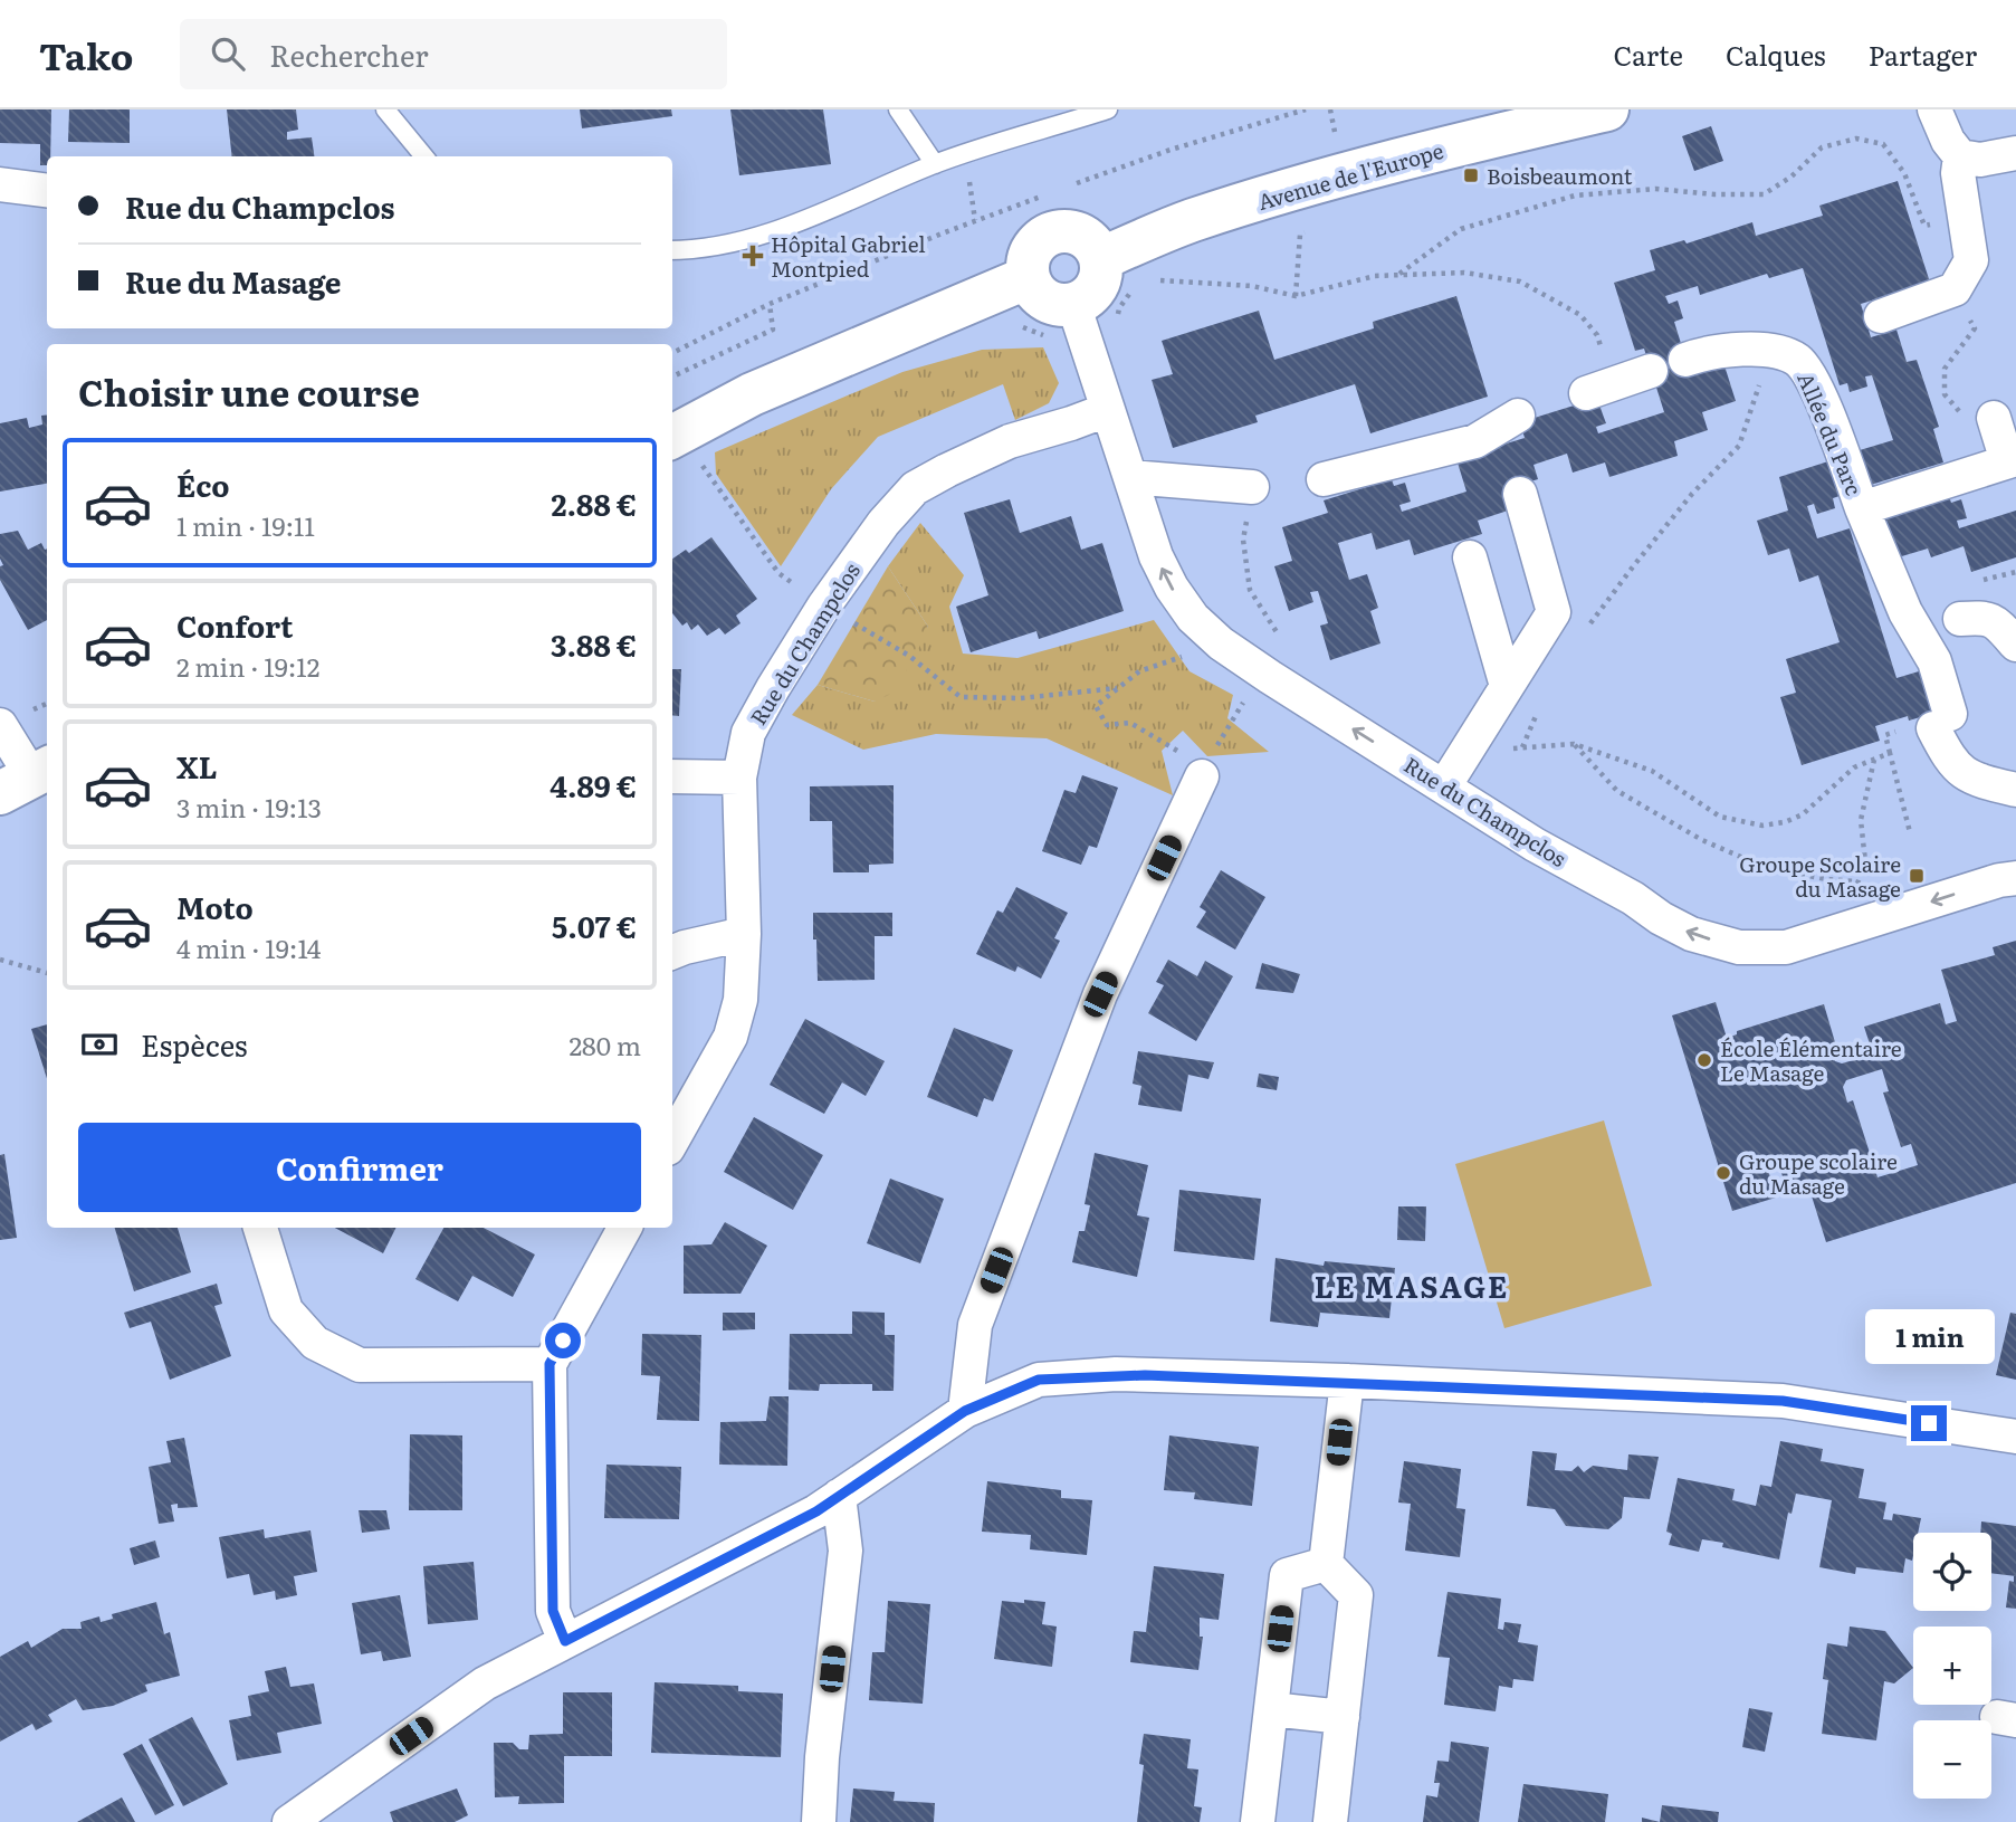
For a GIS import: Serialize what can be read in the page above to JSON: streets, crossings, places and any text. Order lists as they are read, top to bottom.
{
  "streets": {
    "main road": ["Avenue de l'Europe"],
    "street": ["Allée du Parc", "Rue du Champclos"]
  },
  "crossings": [
    ["Avenue de l'Europe", "Rue du Champclos"]
  ],
  "one_way": ["Rue du Champclos"],
  "districts": ["LE MASAGE"],
  "places": {
    "transit": ["Boisbeaumont", "Groupe Scolaire du Masage"],
    "health": ["Hôpital Gabriel Montpied"],
    "other": ["École Élémentaire Le Masage", "Groupe scolaire du Masage"]
  },
  "page": {
    "header": "Tako",
    "search": "Rechercher",
    "nav": ["Carte", "Calques", "Partager"],
    "banner": ["Rue du Champclos", "Rue du Masage"],
    "heading": "Choisir une course",
    "list": [
      {
        "name": "Éco",
        "note": "1 min · 19:11",
        "value": "2.88 €"
      },
      {
        "name": "Confort",
        "note": "2 min · 19:12",
        "value": "3.88 €"
      },
      {
        "name": "XL",
        "note": "3 min · 19:13",
        "value": "4.89 €"
      },
      {
        "name": "Moto",
        "note": "4 min · 19:14",
        "value": "5.07 €"
      }
    ],
    "pay": ["Espèces", "280 m"],
    "buttons": "Confirmer",
    "bubble": "1 min",
    "map_buttons": ["+", "−"]
  }
}
